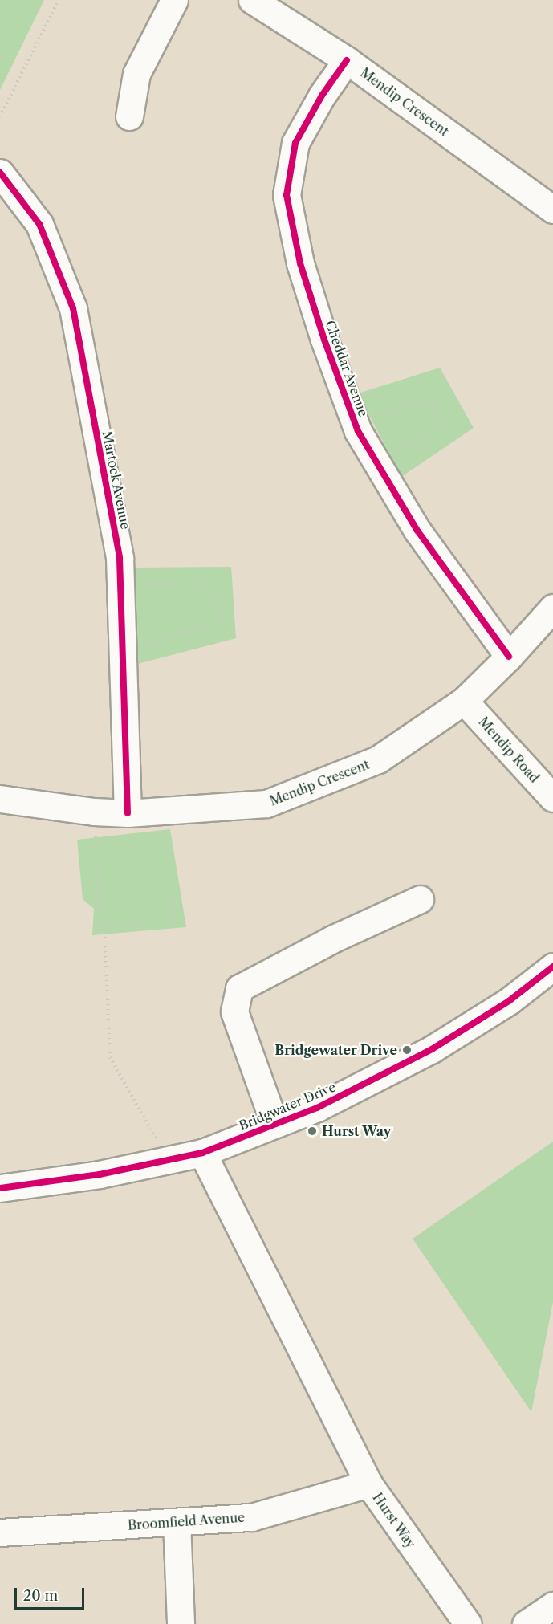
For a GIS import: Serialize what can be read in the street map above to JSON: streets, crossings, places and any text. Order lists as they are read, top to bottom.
{
  "streets": {
    "street": [
      "Mendip Crescent",
      "Cheddar Avenue",
      "Martock Avenue",
      "Mendip Road",
      "Bridgwater Drive",
      "Hurst Way",
      "Broomfield Avenue"
    ]
  },
  "crossings": [
    ["Mendip Crescent", "Cheddar Avenue"],
    ["Mendip Crescent", "Martock Avenue"],
    ["Mendip Crescent", "Mendip Road"],
    ["Bridgwater Drive", "Hurst Way"],
    ["Hurst Way", "Broomfield Avenue"]
  ],
  "places": ["Bridgewater Drive", "Hurst Way"],
  "scale_bar": "20 m"
}
